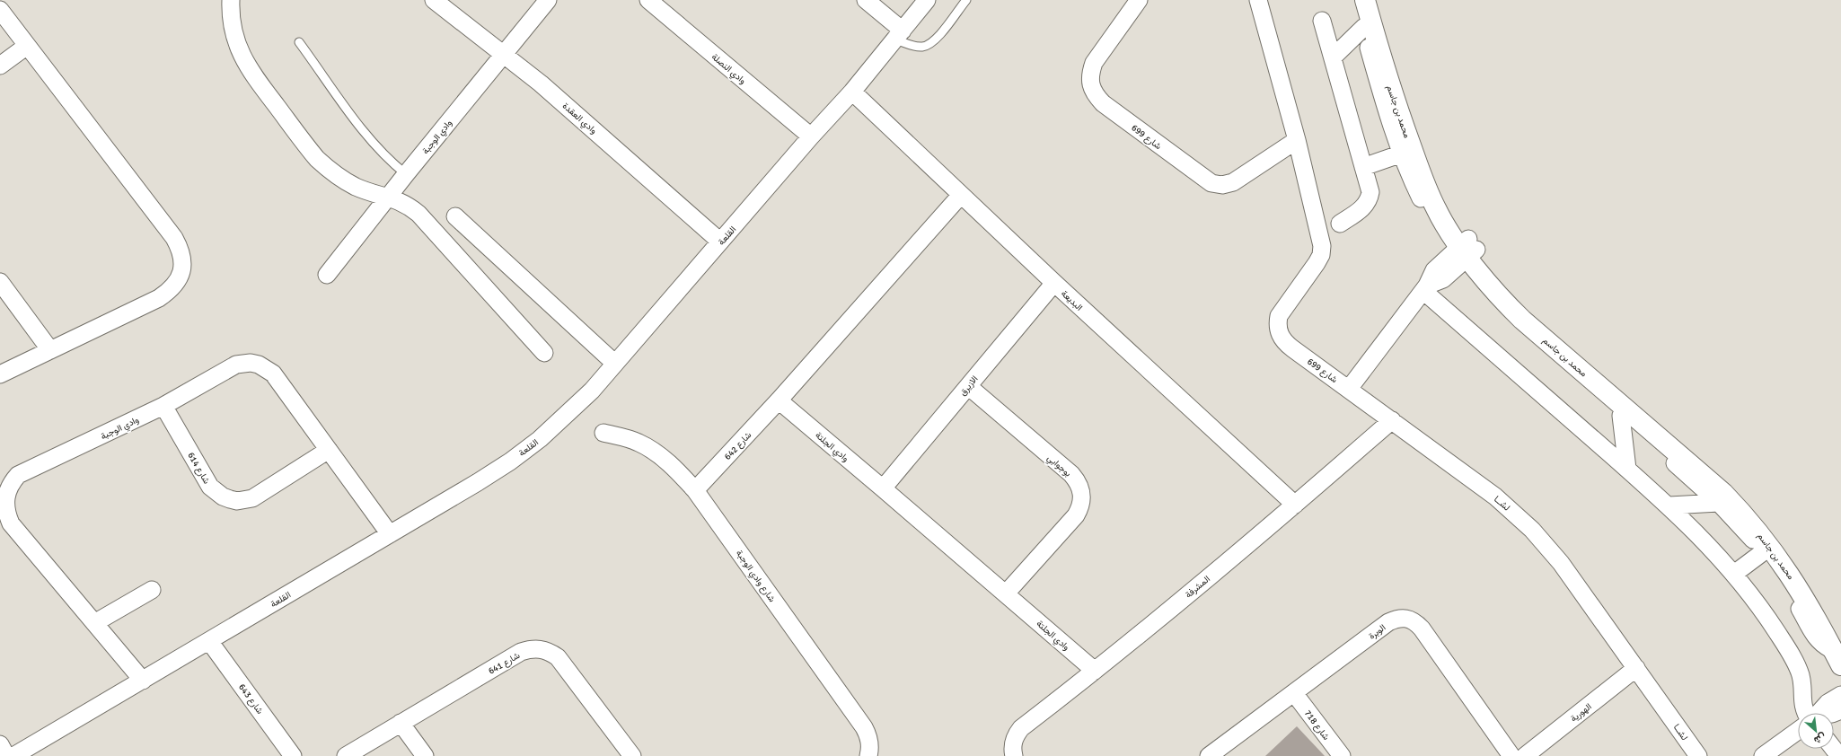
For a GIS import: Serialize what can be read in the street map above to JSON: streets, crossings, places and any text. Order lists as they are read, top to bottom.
{
  "streets": {
    "street": [
      "وادي النصلة",
      "محمد بن جاسم",
      "وادي العقدة",
      "وادي الوجبة",
      "شارع 699",
      "القلعة",
      "البديعة",
      "الازيرق",
      "شارع 642",
      "وادي الجلتة",
      "بوجوابي",
      "شارع 614",
      "لشــا",
      "شارع وادي الوجبة",
      "المشرفة",
      "الوبرة",
      "شارع 641",
      "شارع 643",
      "الهورية",
      "شارع 718"
    ]
  },
  "crossings": [
    ["وادي النصلة", "القلعة"],
    ["وادي العقدة", "وادي الوجبة"],
    ["وادي العقدة", "القلعة"],
    ["وادي الوجبة", "القلعة"],
    ["وادي الوجبة", "شارع 614"],
    ["شارع 699", "لشــا"],
    ["القلعة", "البديعة"],
    ["القلعة", "شارع 643"],
    ["البديعة", "الازيرق"],
    ["البديعة", "المشرفة"],
    ["الازيرق", "وادي الجلتة"],
    ["الازيرق", "بوجوابي"],
    ["شارع 642", "وادي الجلتة"],
    ["شارع 642", "شارع وادي الوجبة"],
    ["وادي الجلتة", "بوجوابي"],
    ["وادي الجلتة", "المشرفة"],
    ["لشــا", "المشرفة"],
    ["لشــا", "الهورية"],
    ["الوبرة", "شارع 718"]
  ],
  "north": "bottom right"
}
